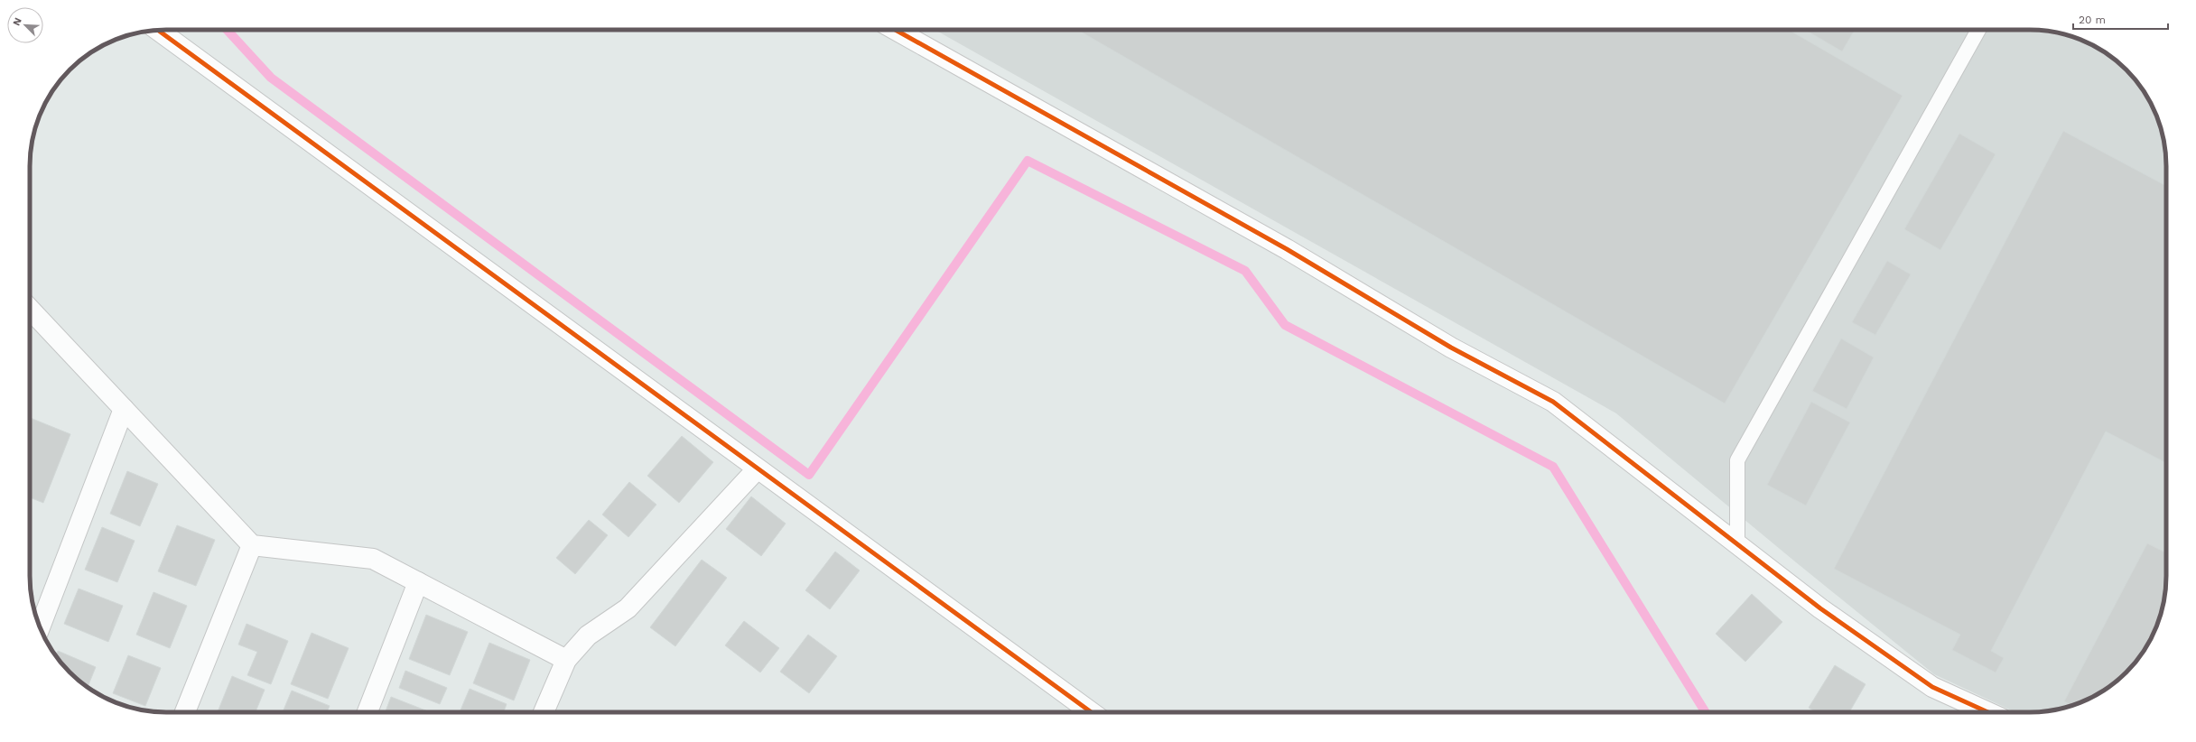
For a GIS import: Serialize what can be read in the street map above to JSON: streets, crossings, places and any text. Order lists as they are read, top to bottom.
{
  "scale_bar": "20 m",
  "north": "top left"
}
